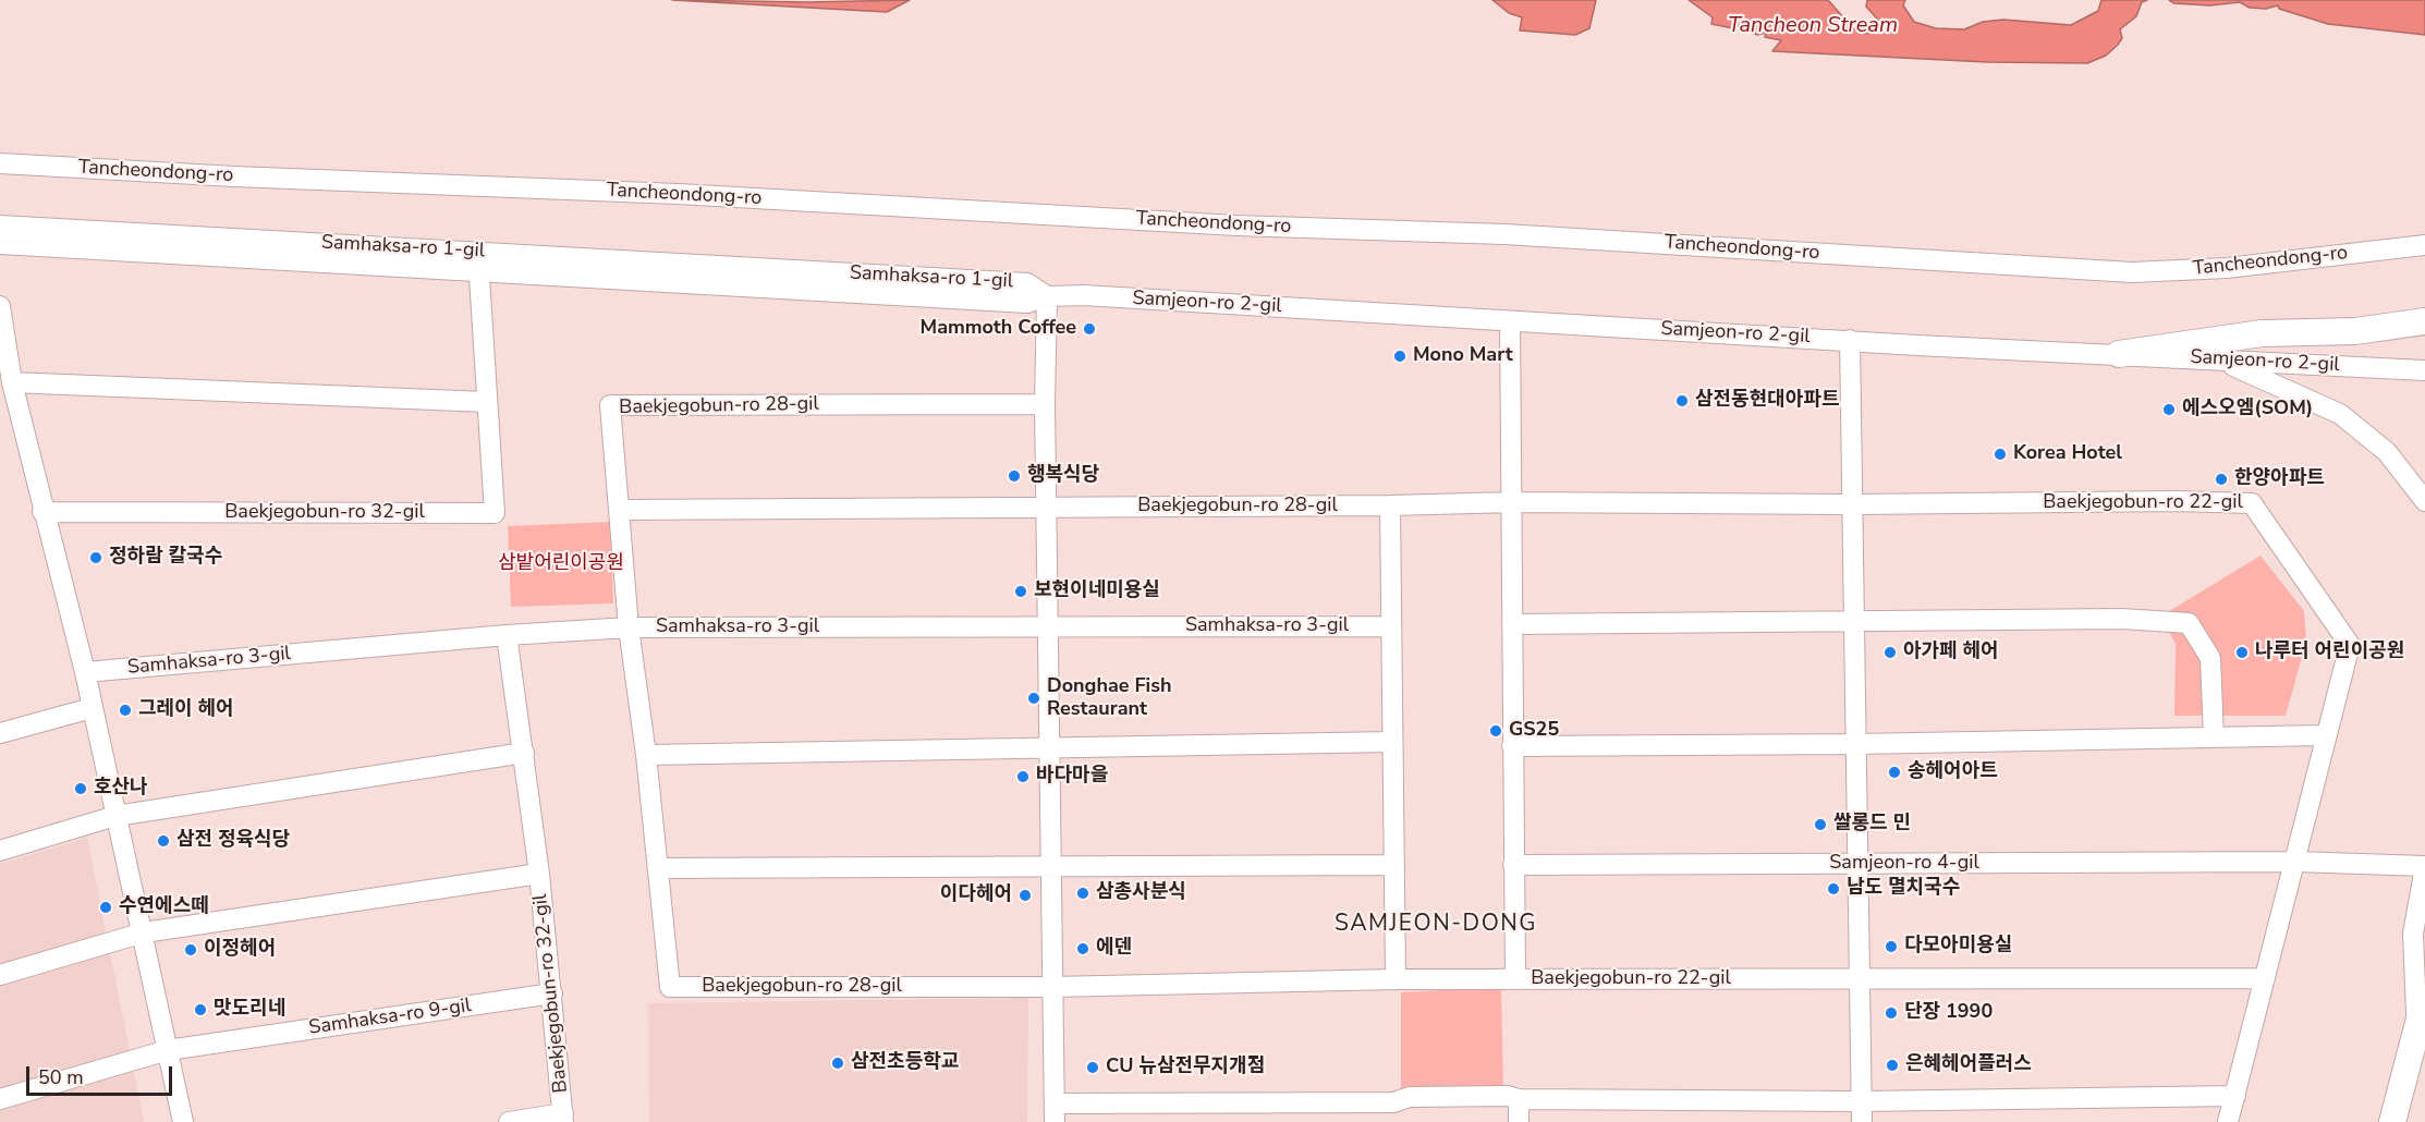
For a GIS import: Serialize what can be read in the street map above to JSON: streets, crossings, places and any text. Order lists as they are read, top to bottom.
{
  "streets": {
    "street": [
      "Tancheondong-ro",
      "Samhaksa-ro 1-gil",
      "Samjeon-ro 2-gil",
      "Baekjegobun-ro 28-gil",
      "Baekjegobun-ro 22-gil",
      "Baekjegobun-ro 32-gil",
      "Samhaksa-ro 3-gil",
      "Samjeon-ro 4-gil",
      "Samhaksa-ro 9-gil"
    ]
  },
  "crossings": [
    ["Samhaksa-ro 1-gil", "Samjeon-ro 2-gil"],
    ["Samhaksa-ro 1-gil", "Baekjegobun-ro 32-gil"],
    ["Samjeon-ro 2-gil", "Baekjegobun-ro 22-gil"],
    ["Baekjegobun-ro 28-gil", "Baekjegobun-ro 22-gil"],
    ["Baekjegobun-ro 28-gil", "Samhaksa-ro 3-gil"],
    ["Baekjegobun-ro 22-gil", "Samjeon-ro 4-gil"],
    ["Baekjegobun-ro 32-gil", "Samhaksa-ro 3-gil"],
    ["Baekjegobun-ro 32-gil", "Samhaksa-ro 9-gil"]
  ],
  "districts": ["SAMJEON-DONG"],
  "water": ["Tancheon Stream"],
  "parks": ["삼밭어린이공원"],
  "places": [
    "Mammoth Coffee",
    "Mono Mart",
    "삼전동현대아파트",
    "에스오엠(SOM)",
    "Korea Hotel",
    "행복식당",
    "한양아파트",
    "정하람 칼국수",
    "보현이네미용실",
    "아가페 헤어",
    "나루터 어린이공원",
    "Donghae Fish Restaurant",
    "그레이 헤어",
    "GS25",
    "송헤어아트",
    "바다마을",
    "호산나",
    "쌀롱드 민",
    "삼전 정육식당",
    "남도 멸치국수",
    "삼총사분식",
    "이다헤어",
    "수연에스떼",
    "다모아미용실",
    "에덴",
    "이정헤어",
    "맛도리네",
    "단장 1990",
    "삼전초등학교",
    "은혜헤어플러스",
    "CU 뉴삼전무지개점"
  ],
  "scale_bar": "50 m"
}
